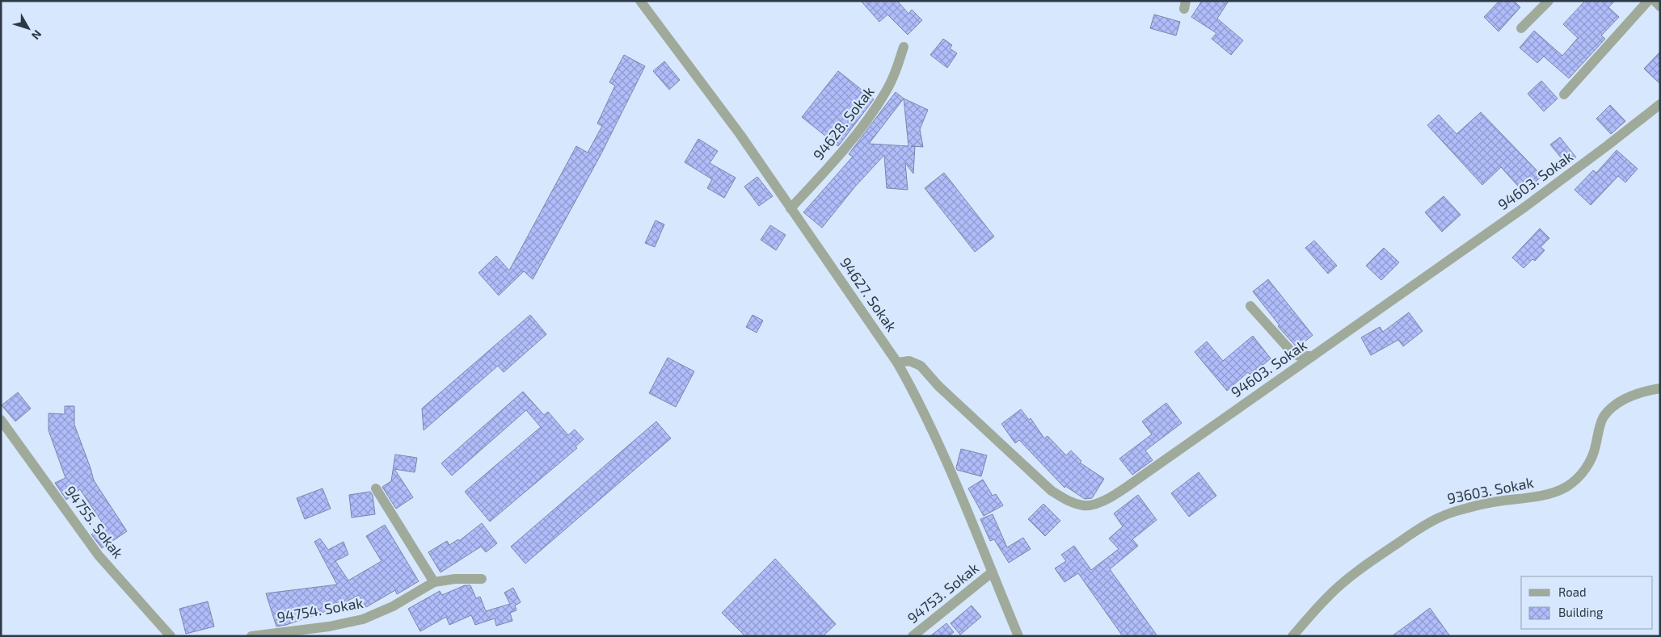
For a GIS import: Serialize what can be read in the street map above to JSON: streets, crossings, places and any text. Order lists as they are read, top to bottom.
{
  "streets": {
    "street": [
      "94628. Sokak",
      "94603. Sokak",
      "94627. Sokak",
      "93603. Sokak",
      "94755. Sokak",
      "94753. Sokak",
      "94754. Sokak"
    ]
  },
  "crossings": [
    ["94628. Sokak", "94627. Sokak"],
    ["94603. Sokak", "94627. Sokak"],
    ["94627. Sokak", "94753. Sokak"]
  ],
  "legend": ["Road", "Building"],
  "north": "bottom right"
}
